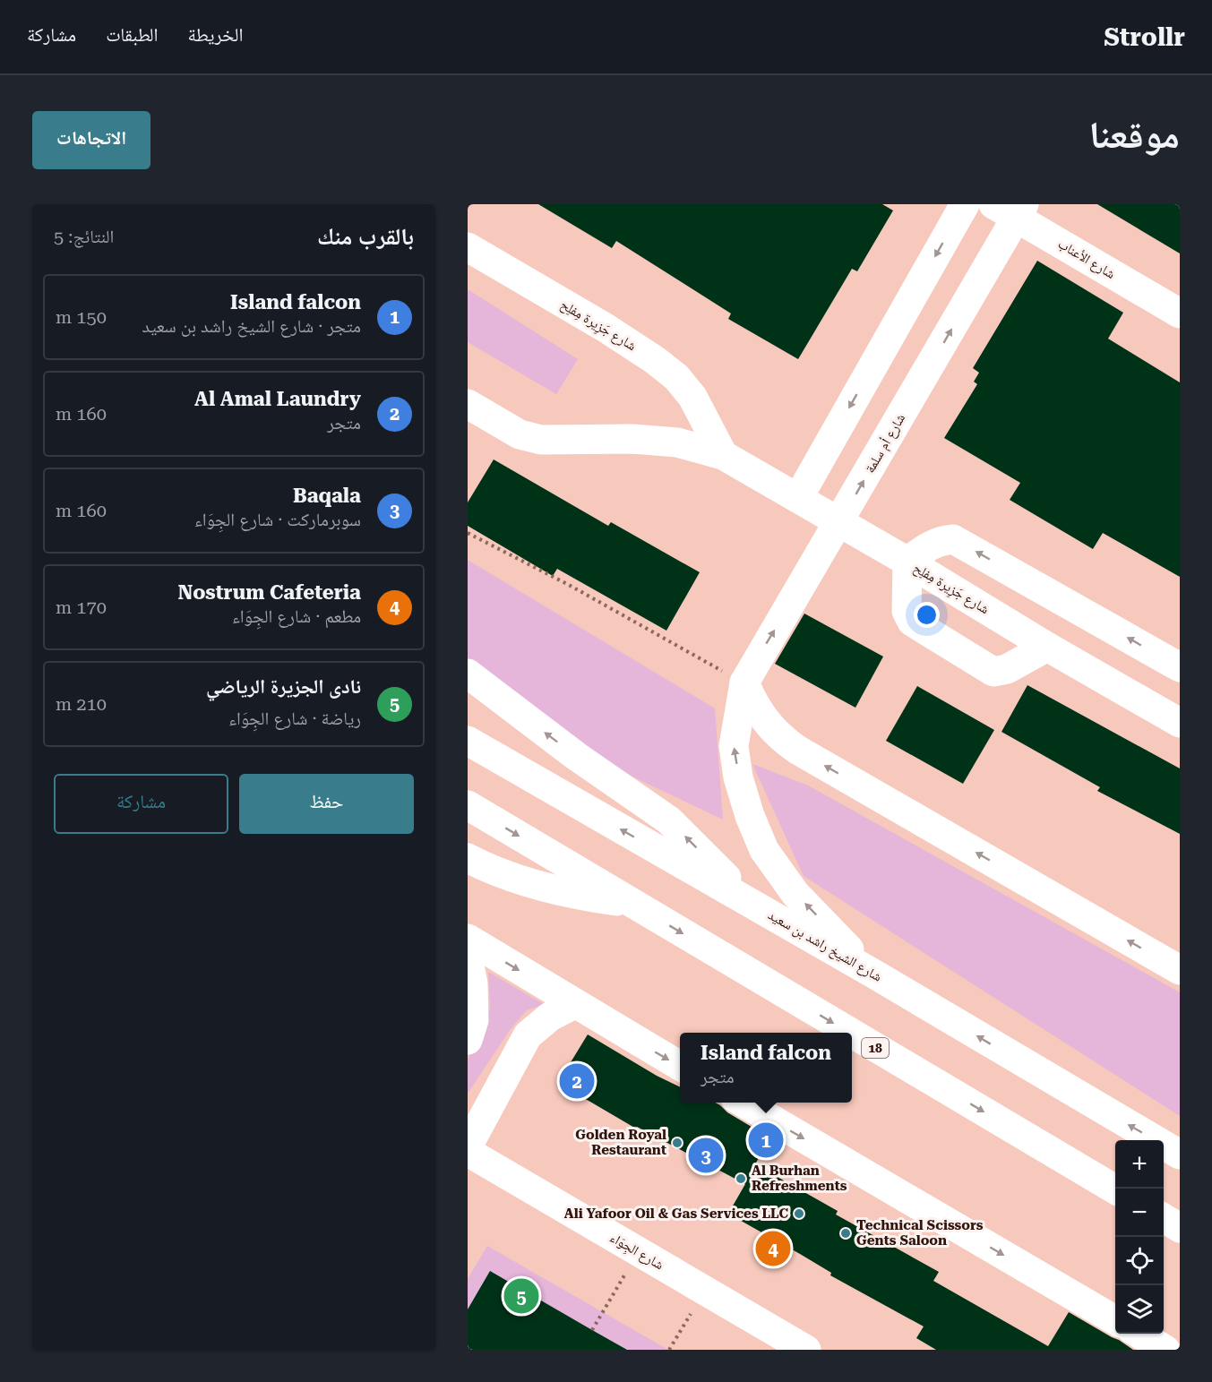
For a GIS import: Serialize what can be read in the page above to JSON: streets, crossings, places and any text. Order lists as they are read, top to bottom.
{
  "streets": {
    "street": [
      "شارع الأعناب",
      "شارع جَزِيرة مِفلِح",
      "شارع أم سلمة",
      "شارع الشيخ راشد بن سعيد",
      "18",
      "شارع الجِوَاء"
    ]
  },
  "crossings": [
    ["شارع الأعناب", "شارع أم سلمة"],
    ["شارع جَزِيرة مِفلِح", "شارع أم سلمة"]
  ],
  "places": [
    "Golden Royal Restaurant",
    "Al Burhan Refreshments",
    "Ali Yafoor Oil & Gas Services LLC",
    "Technical Scissors Gents Saloon"
  ],
  "page": {
    "header": "Strollr",
    "nav": ["الخريطة", "الطبقات", "مشاركة"],
    "title": "موقعنا",
    "buttons": [
      "الاتجاهات",
      ["حفظ", "مشاركة"]
    ],
    "heading": ["بالقرب منك", "النتائج: 5"],
    "list": [
      {
        "mark": "1",
        "name": "Island falcon",
        "note": "متجر · شارع الشيخ راشد بن سعيد",
        "value": "150 m"
      },
      {
        "mark": "2",
        "name": "Al Amal Laundry",
        "note": "متجر",
        "value": "160 m"
      },
      {
        "mark": "3",
        "name": "Baqala",
        "note": "سوبرماركت · شارع الجِوَاء",
        "value": "160 m"
      },
      {
        "mark": "4",
        "name": "Nostrum Cafeteria",
        "note": "مطعم · شارع الجِوَاء",
        "value": "170 m"
      },
      {
        "mark": "5",
        "name": "نادى الجزيرة الرياضي",
        "note": "رياضة · شارع الجِوَاء",
        "value": "210 m"
      }
    ],
    "popup": ["Island falcon", "متجر"],
    "pins": [
      "2",
      "1",
      "3",
      "4",
      "5"
    ],
    "map_buttons": ["+", "−"]
  }
}
